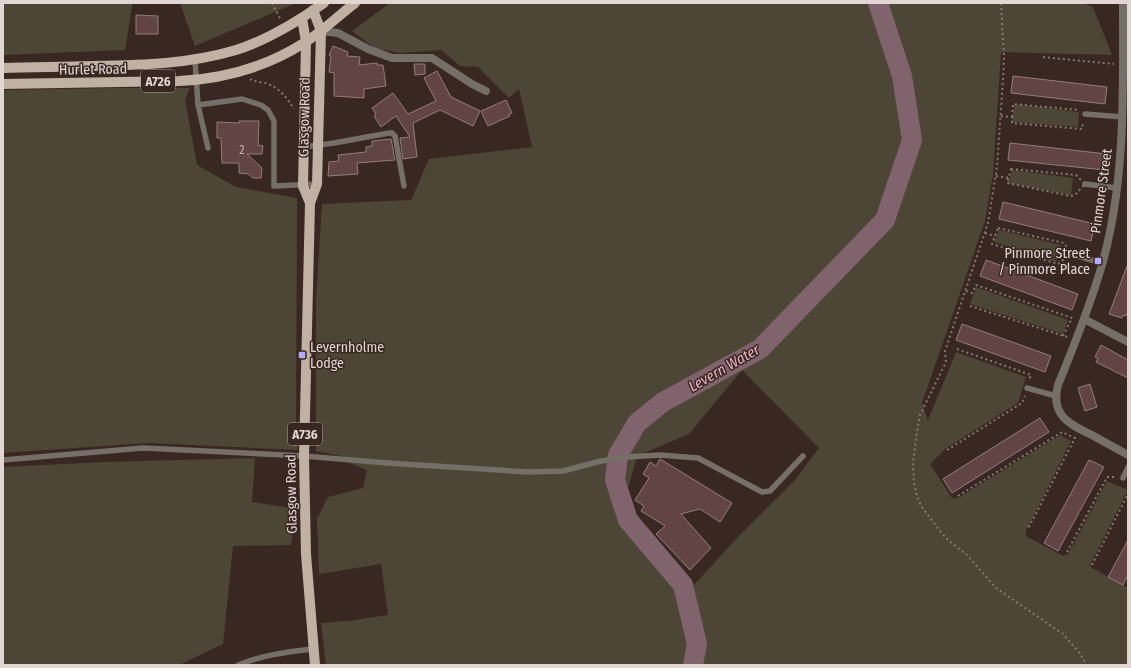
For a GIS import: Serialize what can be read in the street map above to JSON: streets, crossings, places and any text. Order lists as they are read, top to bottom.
{
  "streets": {
    "main road": [
      "Hurlet Road",
      "A726",
      "Glasgow Road",
      "A736"
    ],
    "street": ["Pinmore Street"]
  },
  "crossings": [
    ["Hurlet Road", "Glasgow Road"]
  ],
  "water": ["Levern Water"],
  "places": {
    "transit": ["Pinmore Street / Pinmore Place", "Levernholme Lodge"]
  },
  "house_numbers": ["2"]
}
